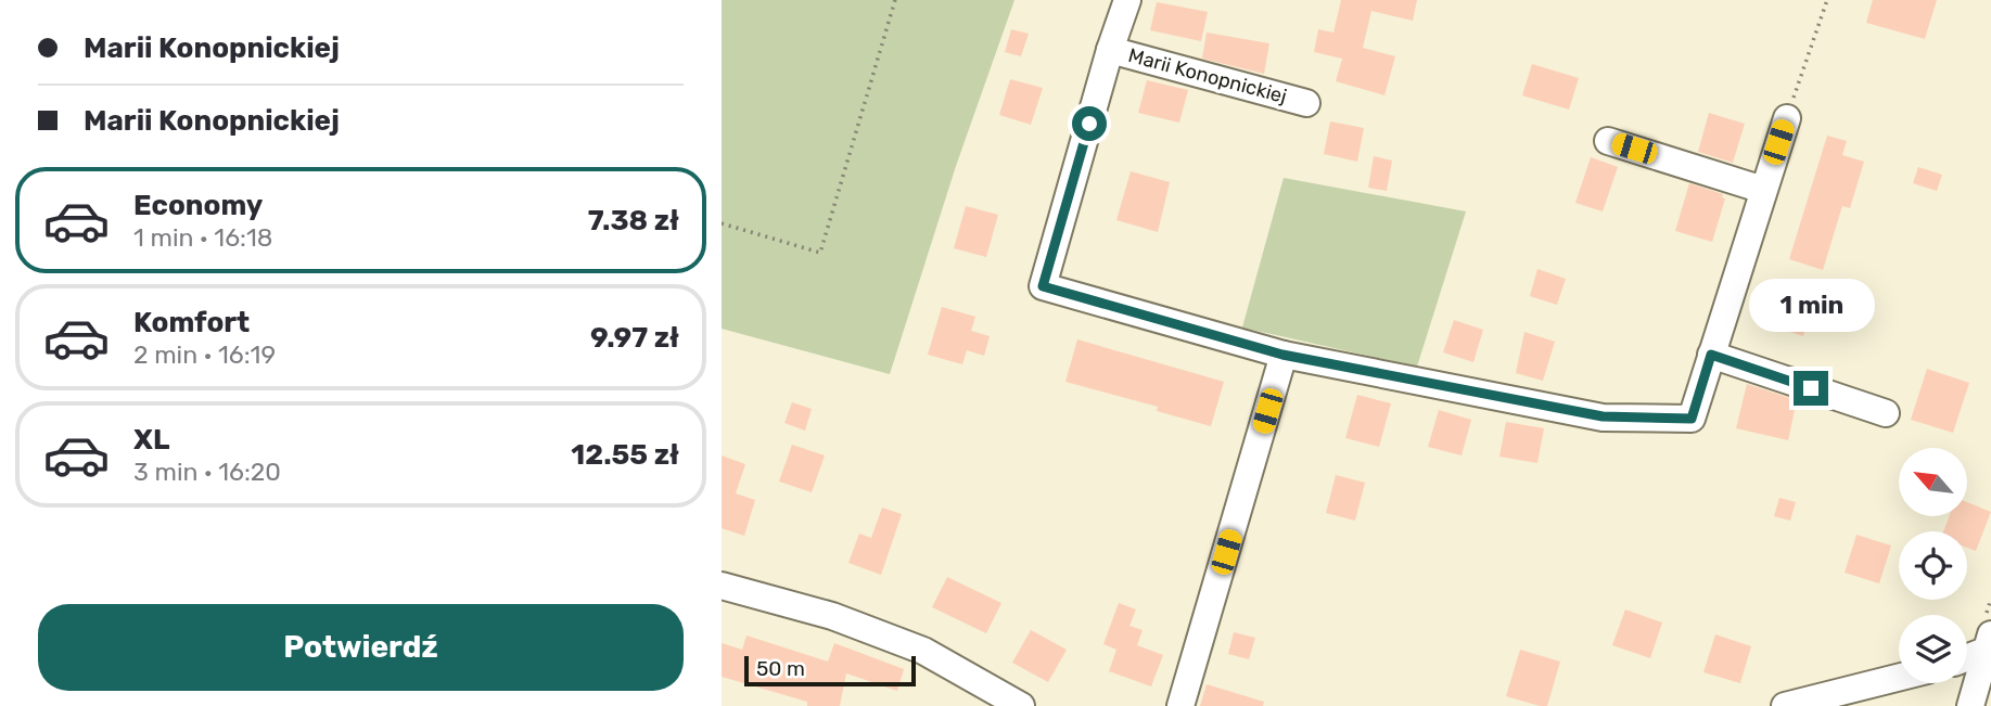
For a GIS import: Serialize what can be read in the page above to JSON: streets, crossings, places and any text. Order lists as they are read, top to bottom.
{
  "streets": {
    "street": ["Marii Konopnickiej"]
  },
  "scale_bar": "50 m",
  "north": "top left",
  "page": {
    "banner": ["Marii Konopnickiej", "Marii Konopnickiej"],
    "list": [
      {
        "name": "Economy",
        "note": "1 min · 16:18",
        "value": "7.38 zł"
      },
      {
        "name": "Komfort",
        "note": "2 min · 16:19",
        "value": "9.97 zł"
      },
      {
        "name": "XL",
        "note": "3 min · 16:20",
        "value": "12.55 zł"
      }
    ],
    "bubble": "1 min",
    "buttons": "Potwierdź",
    "scale": "50 m"
  }
}
